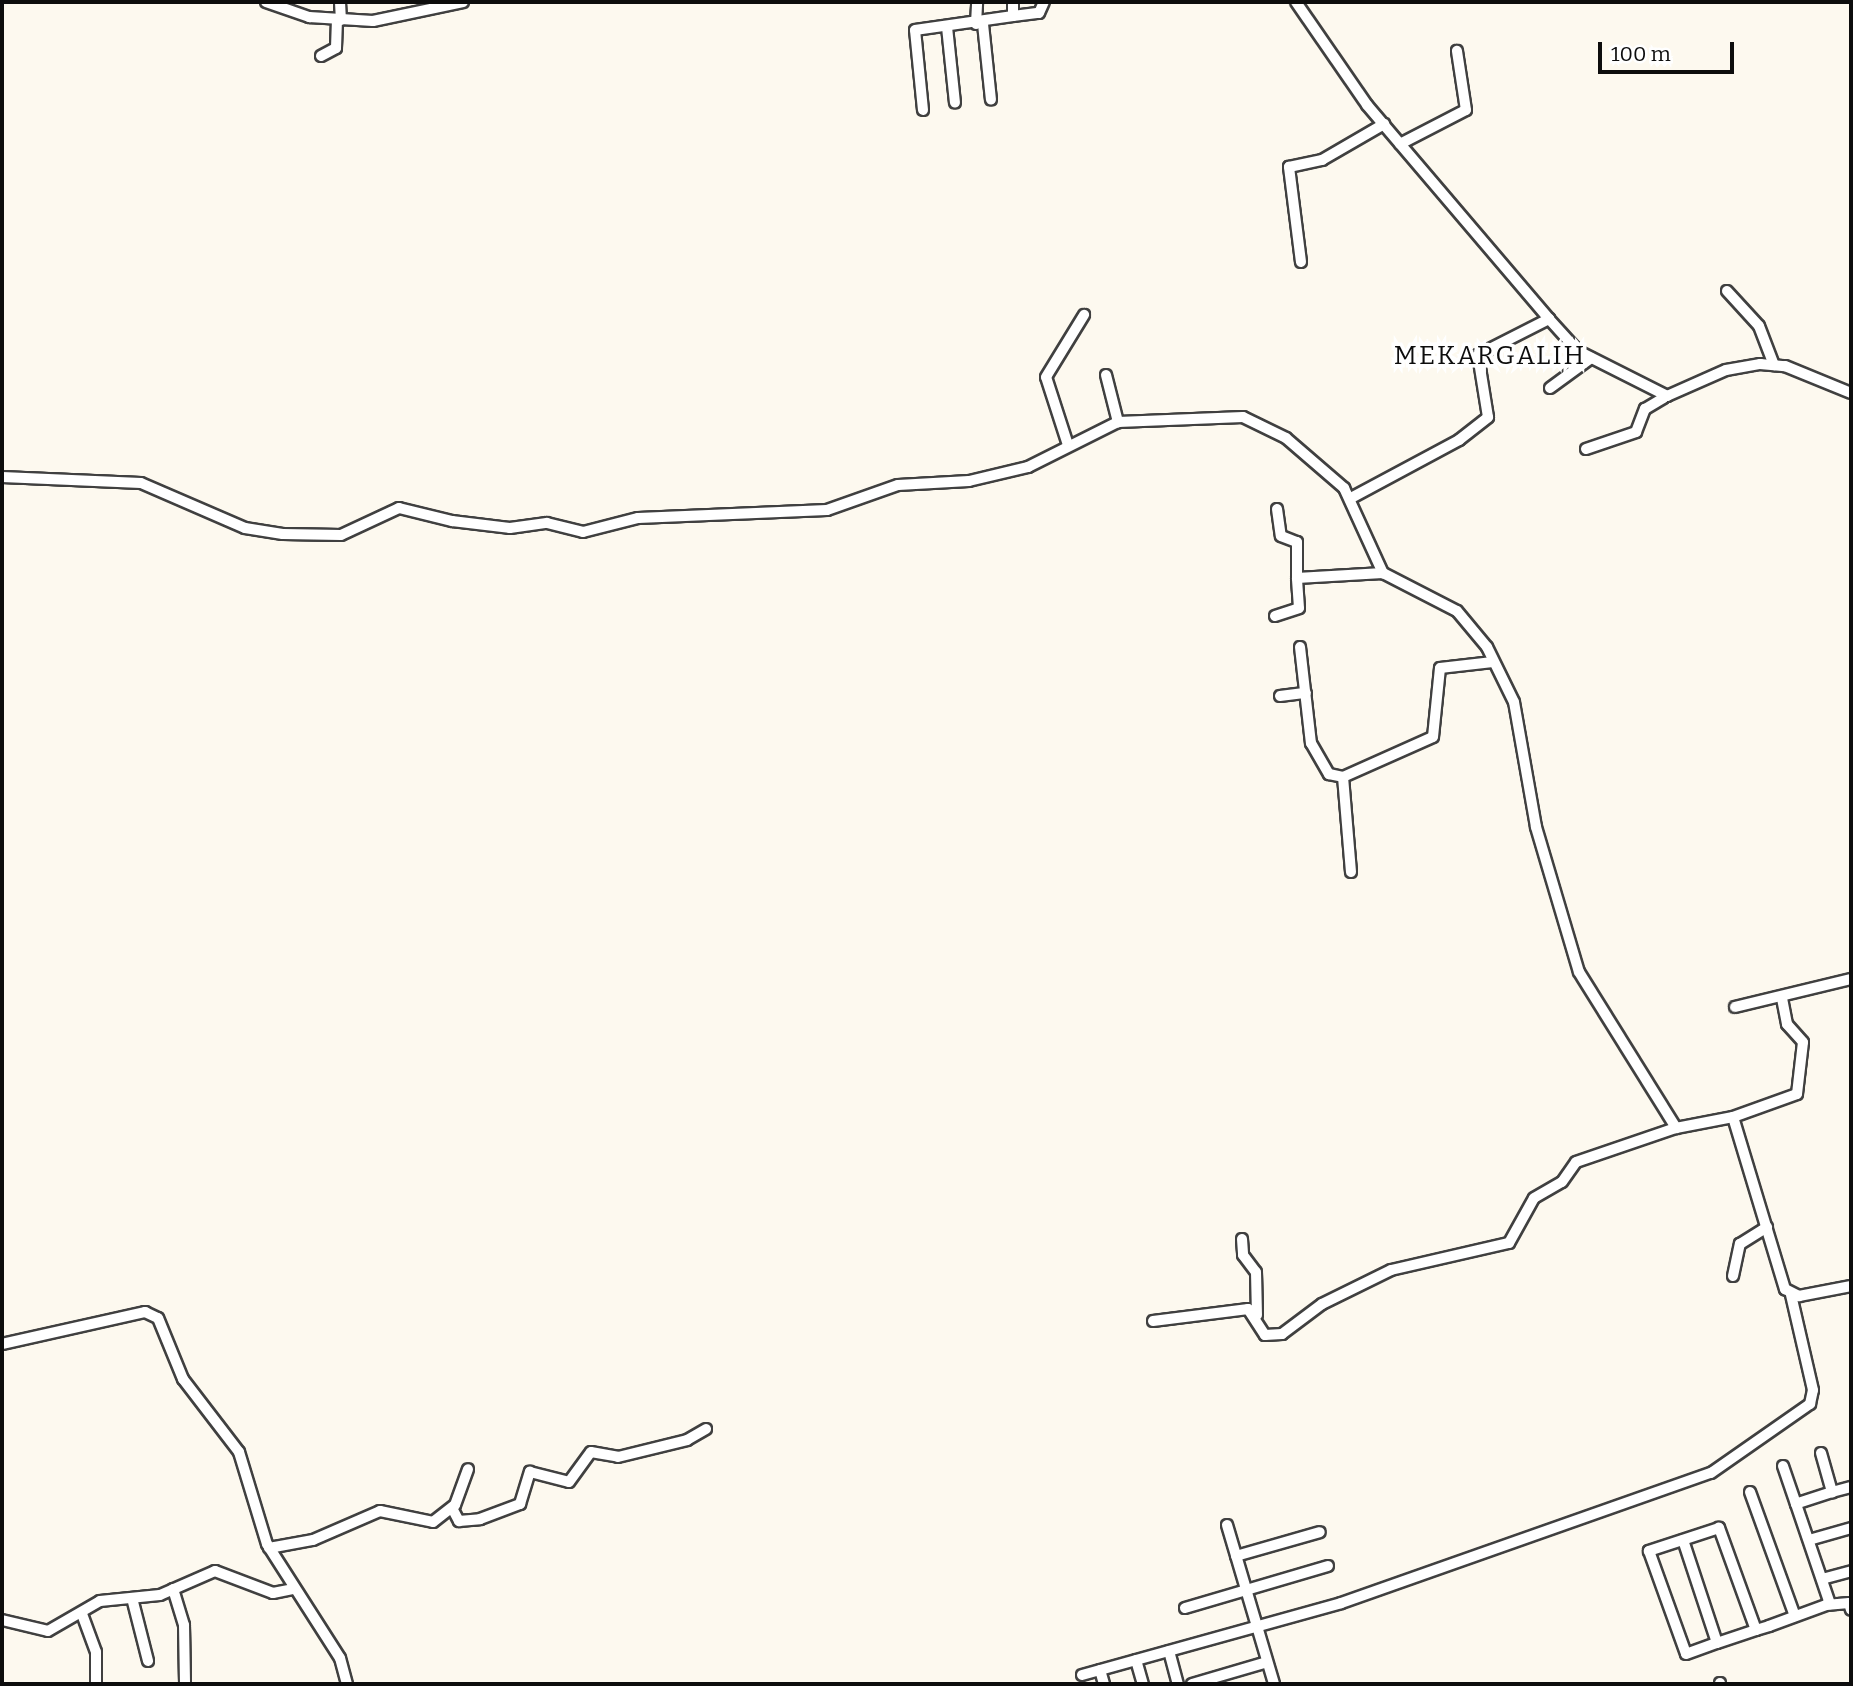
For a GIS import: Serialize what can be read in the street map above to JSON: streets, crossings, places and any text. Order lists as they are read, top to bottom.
{
  "districts": ["MEKARGALIH"],
  "scale_bar": "100 m"
}
